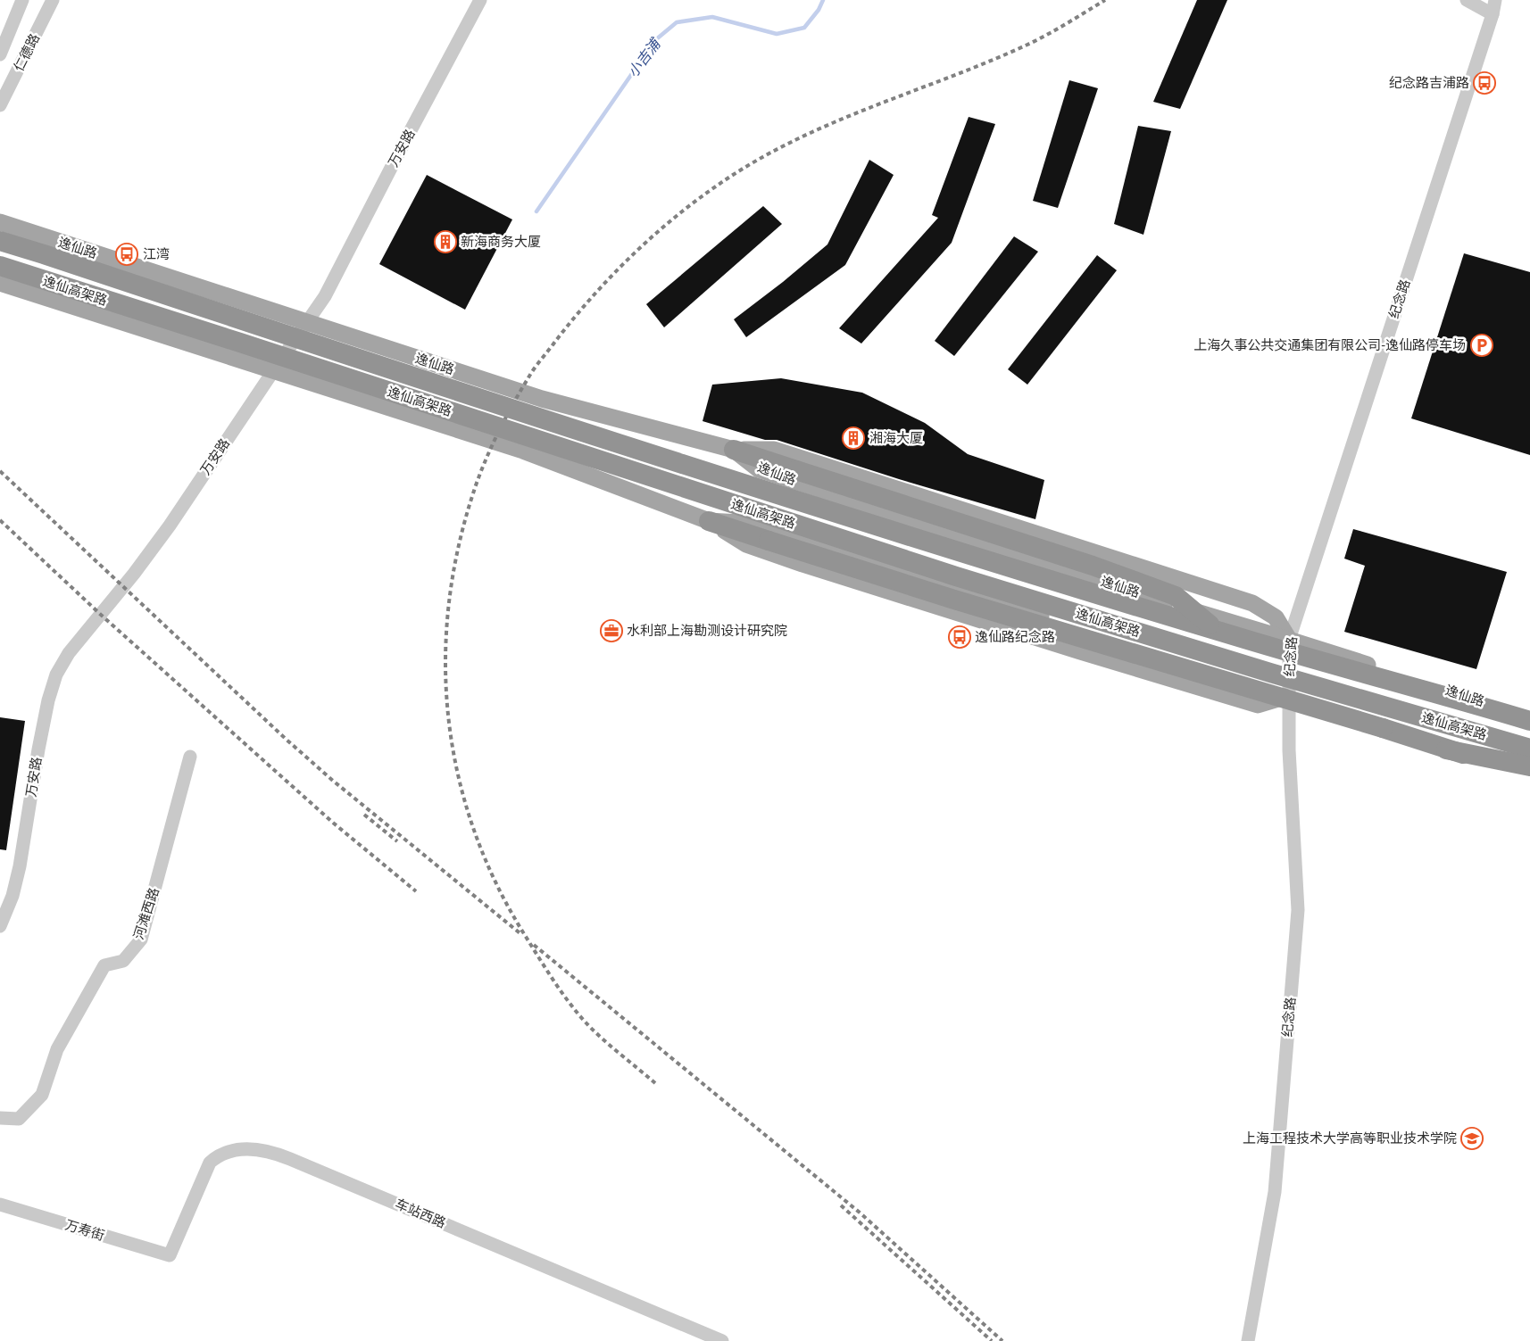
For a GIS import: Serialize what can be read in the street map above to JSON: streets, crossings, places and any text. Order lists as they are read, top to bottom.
{
  "streets": {
    "highway": ["逸仙高架路"],
    "main road": ["逸仙路"],
    "street": [
      "仁德路",
      "万安路",
      "纪念路",
      "河滩西路",
      "车站西路",
      "万寿街"
    ]
  },
  "crossings": [
    ["万安路", "逸仙路"],
    ["逸仙路", "纪念路"],
    ["车站西路", "万寿街"]
  ],
  "water": ["小吉浦"],
  "places": {
    "bus stop": ["纪念路吉浦路", "江湾", "逸仙路纪念路"],
    "building": ["新海商务大厦", "湘海大厦"],
    "parking": ["上海久事公共交通集团有限公司-逸仙路停车场"],
    "office": ["水利部上海勘测设计研究院"],
    "school or university": ["上海工程技术大学高等职业技术学院"]
  }
}
